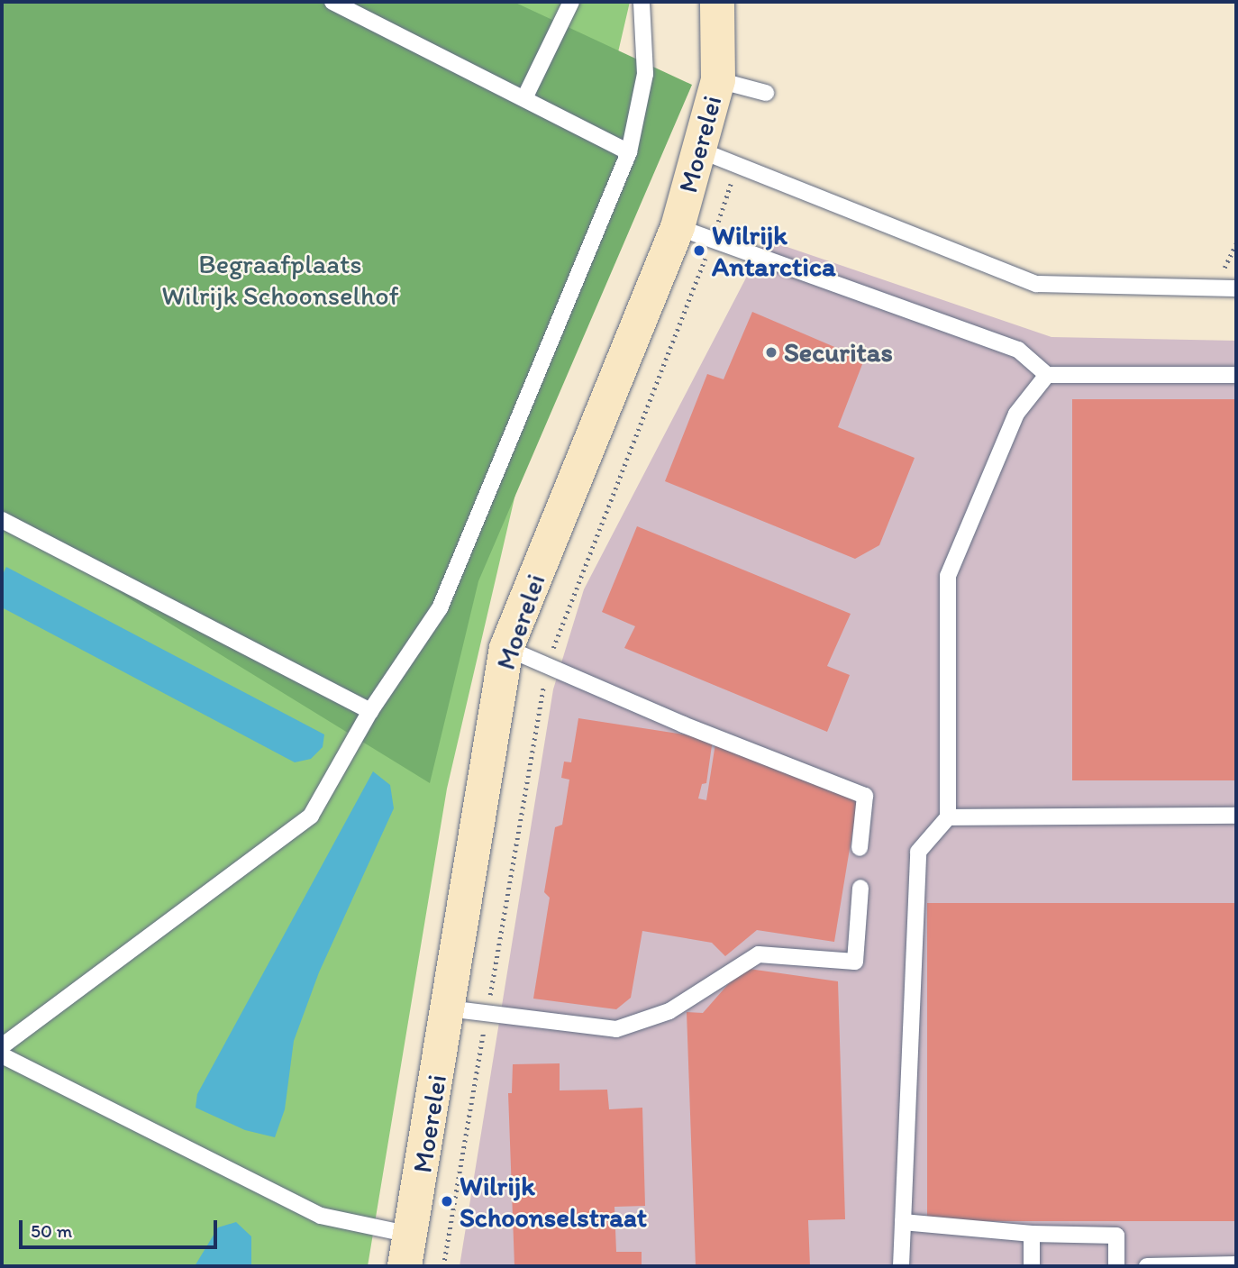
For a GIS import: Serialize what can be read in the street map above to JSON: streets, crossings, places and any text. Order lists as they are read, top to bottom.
{
  "streets": {
    "street": ["Moerelei"]
  },
  "parks": ["Begraafplaats Wilrijk Schoonselhof"],
  "places": ["Wilrijk Antarctica", "Securitas", "Wilrijk Schoonselstraat"],
  "scale_bar": "50 m"
}
